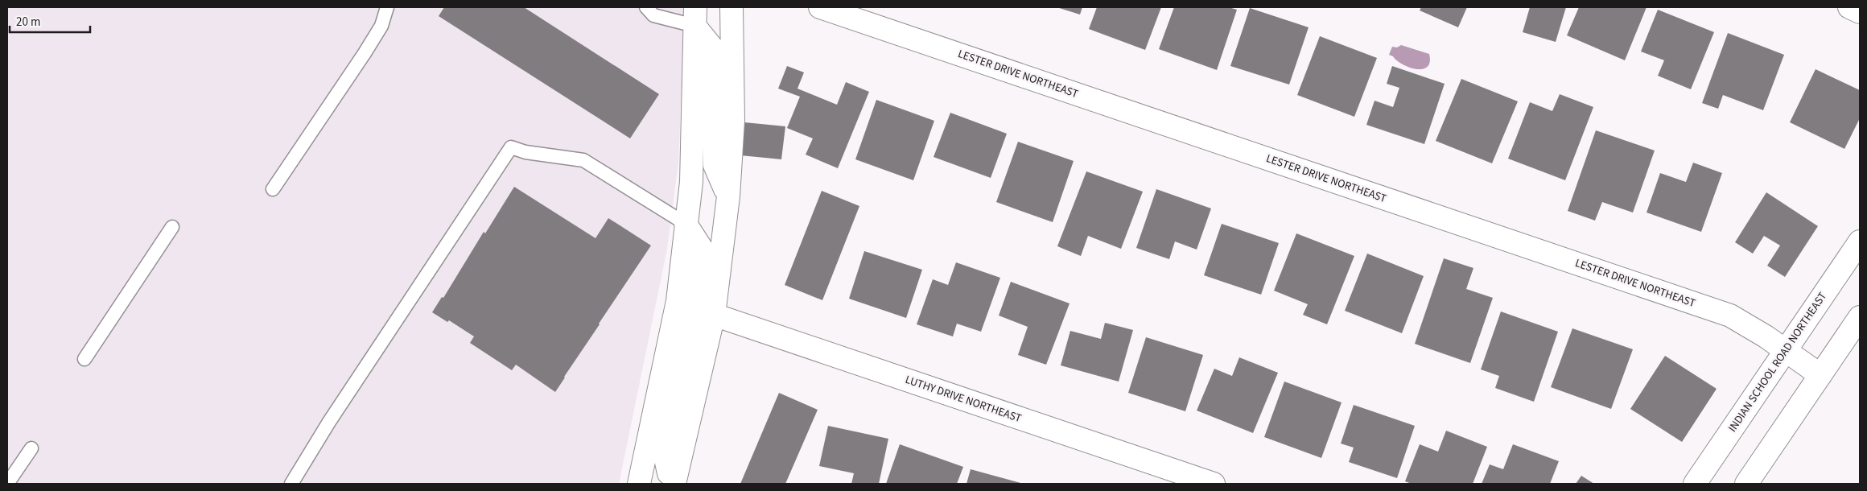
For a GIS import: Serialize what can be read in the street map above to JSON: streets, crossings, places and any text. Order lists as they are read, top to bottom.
{
  "streets": {
    "street": ["LESTER DRIVE NORTHEAST", "INDIAN SCHOOL ROAD NORTHEAST", "LUTHY DRIVE NORTHEAST"]
  },
  "crossings": [
    ["LESTER DRIVE NORTHEAST", "INDIAN SCHOOL ROAD NORTHEAST"]
  ],
  "scale_bar": "20 m"
}
